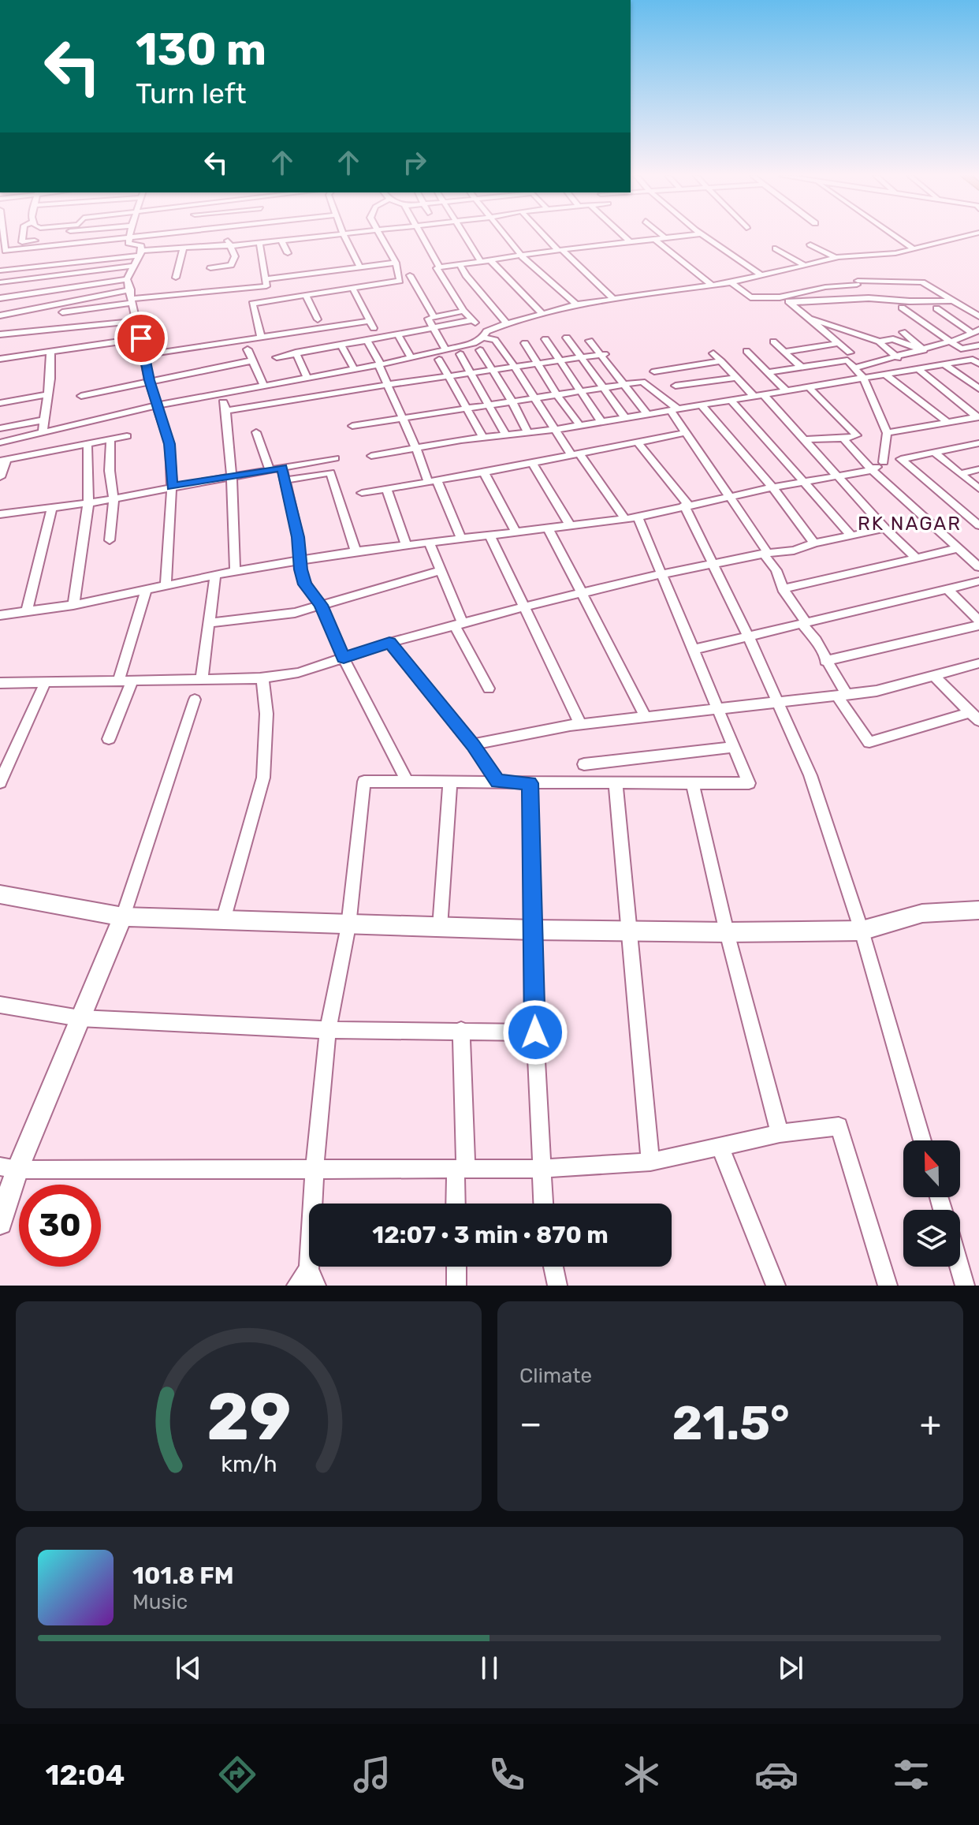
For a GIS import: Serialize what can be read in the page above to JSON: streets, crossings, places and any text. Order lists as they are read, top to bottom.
{
  "districts": ["RK NAGAR"],
  "north": "top",
  "page": {
    "turn": ["130 m", "Turn left"],
    "limit": "30",
    "trip": "12:07 · 3 min · 870 m",
    "tile": "Climate",
    "heat": ["−", "21.5°", "+"],
    "song": ["101.8 FM", "Music"],
    "tabs": "12:04",
    "gauge": ["29", "km/h"]
  }
}
